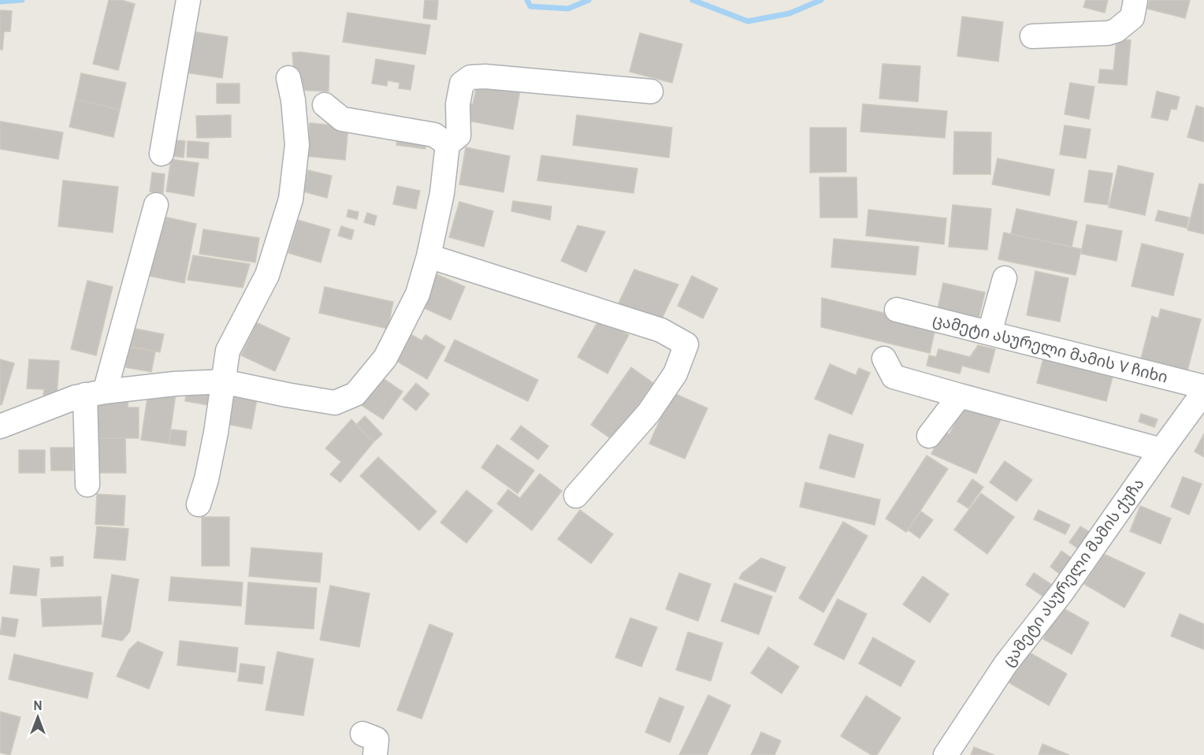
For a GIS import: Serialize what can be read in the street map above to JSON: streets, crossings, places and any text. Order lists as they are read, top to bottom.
{
  "streets": {
    "street": ["ცამეტი ასურელი მამის V ჩიხი", "ცამეტი ასურელი მამის ქუჩა"]
  },
  "north": "top"
}
